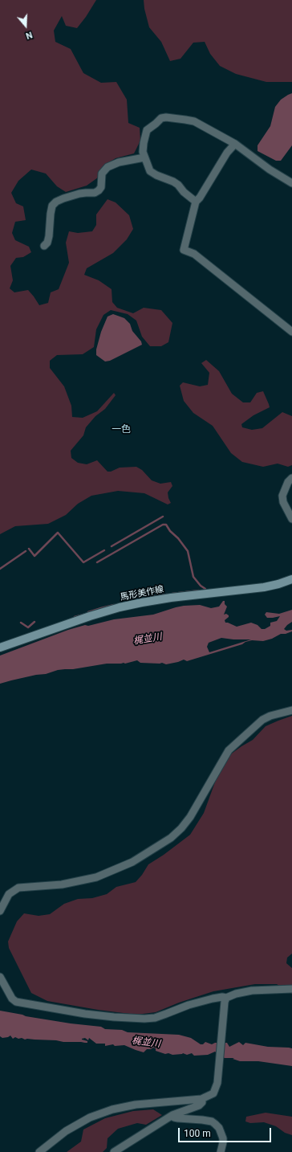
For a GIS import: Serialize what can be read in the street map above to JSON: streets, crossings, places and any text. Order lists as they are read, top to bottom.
{
  "streets": {
    "main road": ["馬形美作線"]
  },
  "districts": ["一色"],
  "water": ["梶並川"],
  "scale_bar": "100 m",
  "north": "bottom"
}
